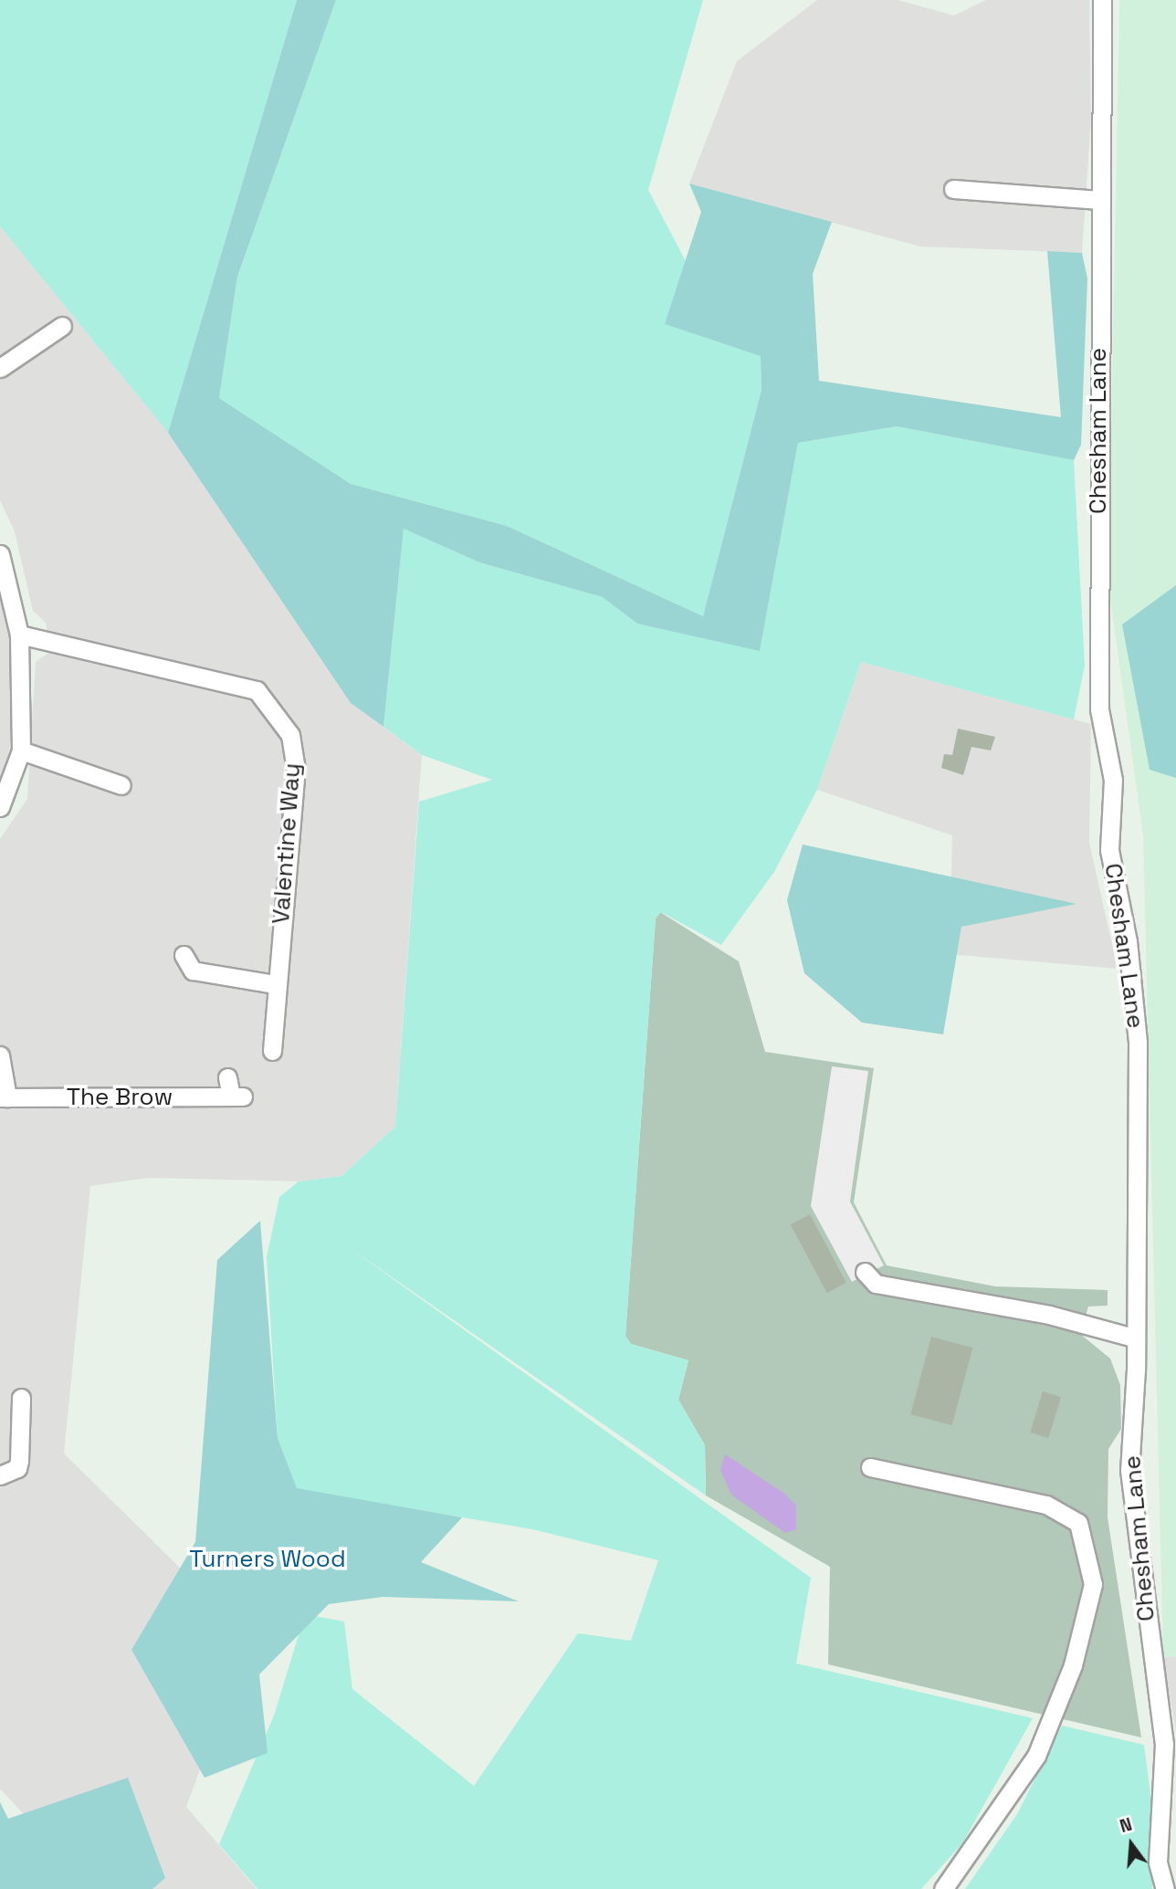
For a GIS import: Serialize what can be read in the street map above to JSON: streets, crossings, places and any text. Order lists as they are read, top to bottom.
{
  "streets": {
    "street": ["Chesham Lane", "Valentine Way", "The Brow"]
  },
  "parks": ["Turners Wood"],
  "north": "top"
}
